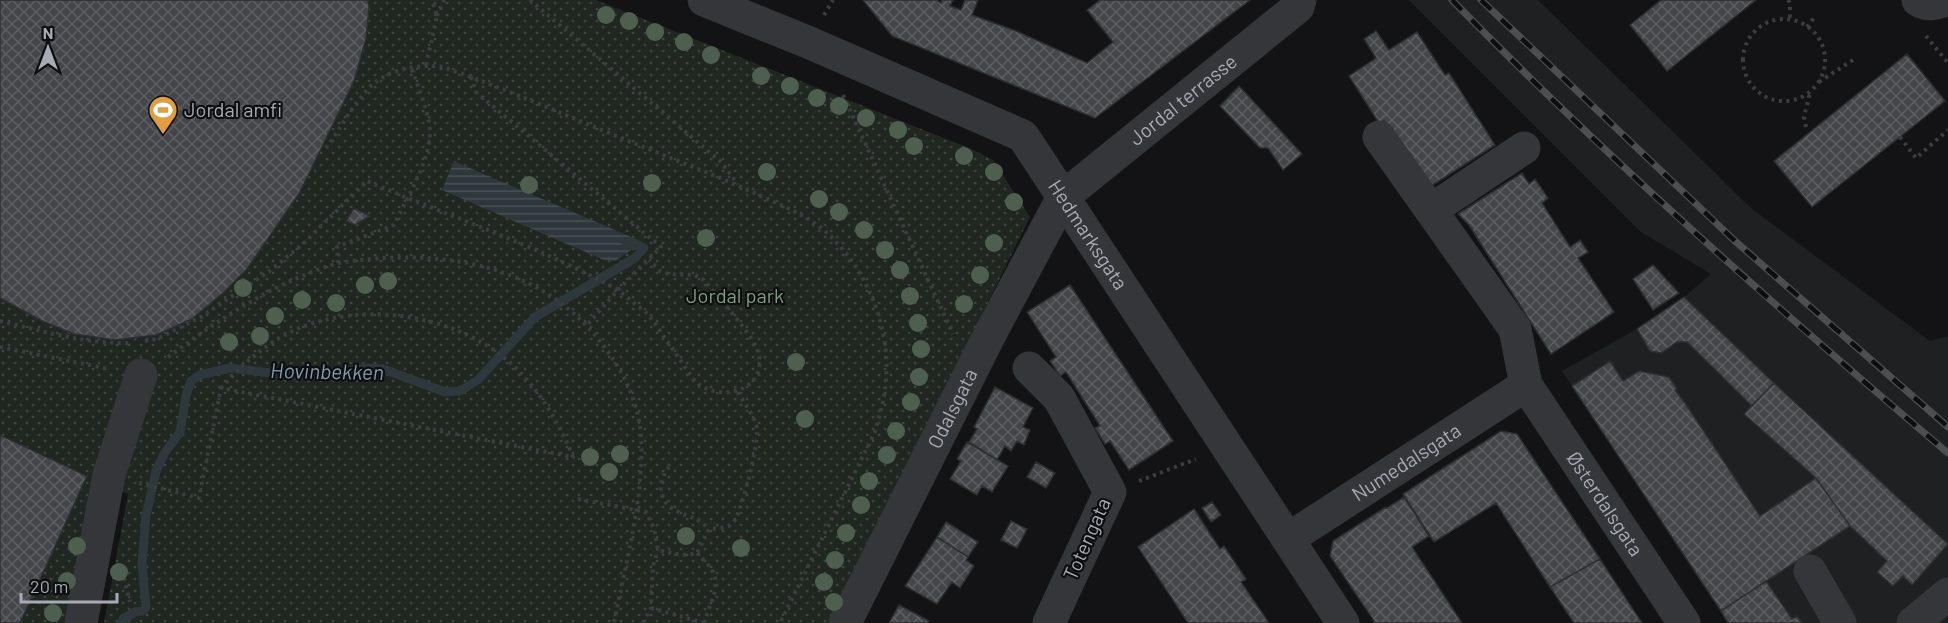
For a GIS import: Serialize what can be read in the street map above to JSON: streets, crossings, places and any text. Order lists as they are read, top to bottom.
{
  "streets": {
    "street": [
      "Jordal terrasse",
      "Hedmarksgata",
      "Odalsgata",
      "Numedalsgata",
      "Østerdalsgata",
      "Totengata"
    ]
  },
  "crossings": [
    ["Jordal terrasse", "Hedmarksgata"],
    ["Jordal terrasse", "Odalsgata"],
    ["Hedmarksgata", "Odalsgata"],
    ["Hedmarksgata", "Numedalsgata"],
    ["Numedalsgata", "Østerdalsgata"]
  ],
  "water": ["Hovinbekken"],
  "parks": ["Jordal park"],
  "places": {
    "sports": ["Jordal amfi"]
  },
  "scale_bar": "20 m",
  "north": "top"
}
